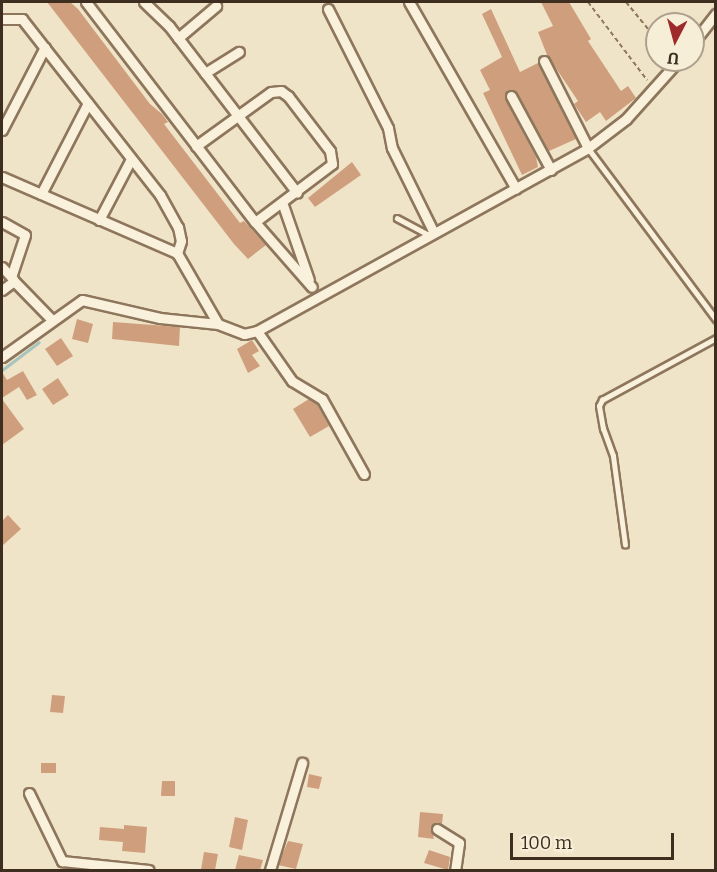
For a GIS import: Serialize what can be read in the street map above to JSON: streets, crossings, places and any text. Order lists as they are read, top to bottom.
{
  "scale_bar": "100 m",
  "north": "bottom"
}
